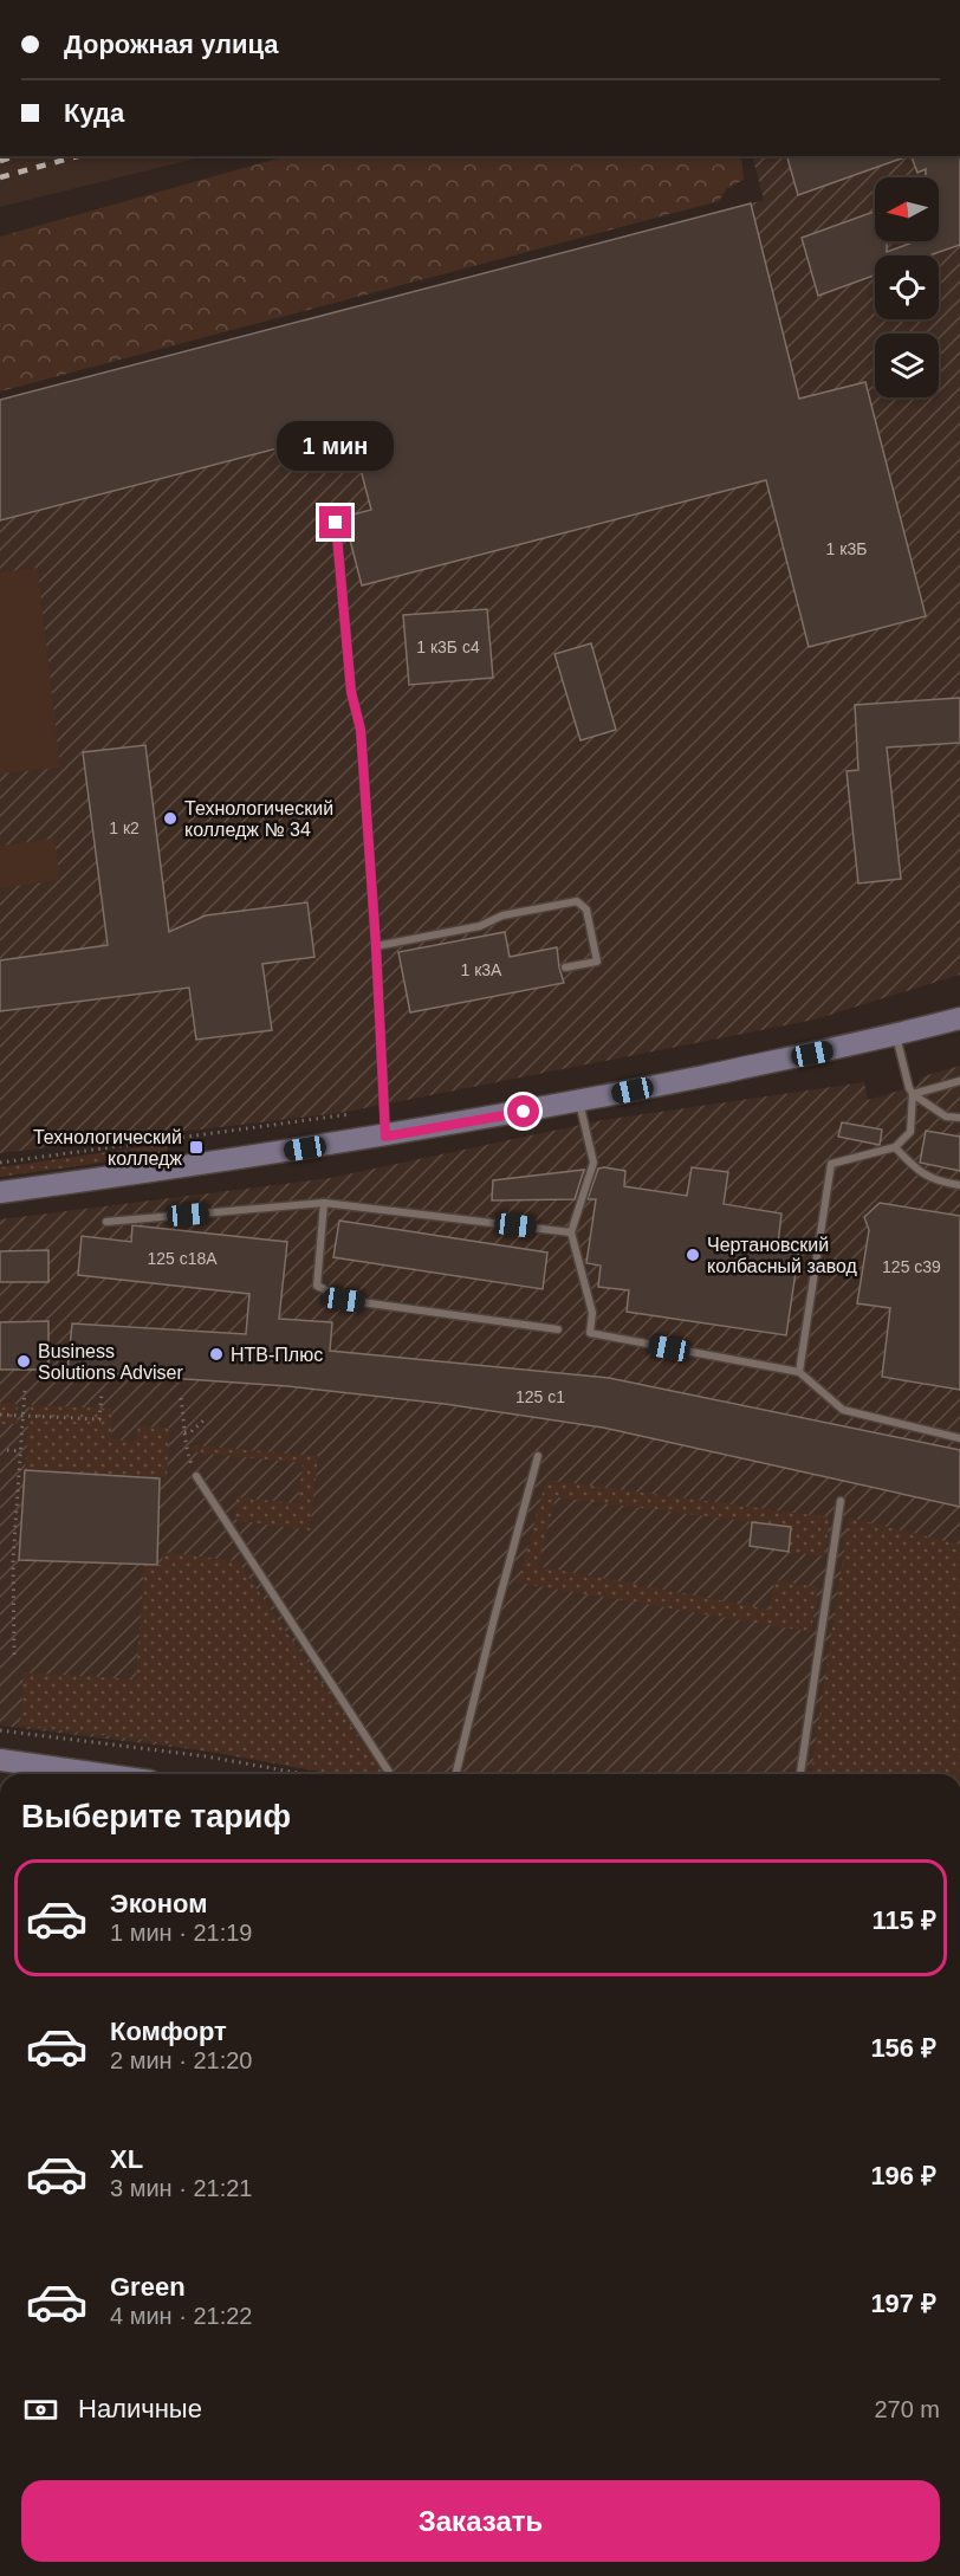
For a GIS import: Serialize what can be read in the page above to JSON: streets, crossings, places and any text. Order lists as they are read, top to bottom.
{
  "places": {
    "other": [
      "Технологический колледж № 34",
      "Чертановский колбасный завод",
      "НТВ-Плюс",
      "Business Solutions Adviser"
    ],
    "transit": ["Технологический колледж"]
  },
  "house_numbers": [
    "1 к3Б",
    "1 к3Б с4",
    "1 к2",
    "1 к3А",
    "125 с18А",
    "125 с39",
    "125 с1"
  ],
  "north": "left",
  "page": {
    "banner": ["Дорожная улица", "Куда"],
    "bubble": "1 мин",
    "heading": "Выберите тариф",
    "list": [
      {
        "name": "Эконом",
        "note": "1 мин · 21:19",
        "value": "115 ₽"
      },
      {
        "name": "Комфорт",
        "note": "2 мин · 21:20",
        "value": "156 ₽"
      },
      {
        "name": "XL",
        "note": "3 мин · 21:21",
        "value": "196 ₽"
      },
      {
        "name": "Green",
        "note": "4 мин · 21:22",
        "value": "197 ₽"
      }
    ],
    "pay": ["Наличные", "270 m"],
    "buttons": "Заказать"
  }
}
